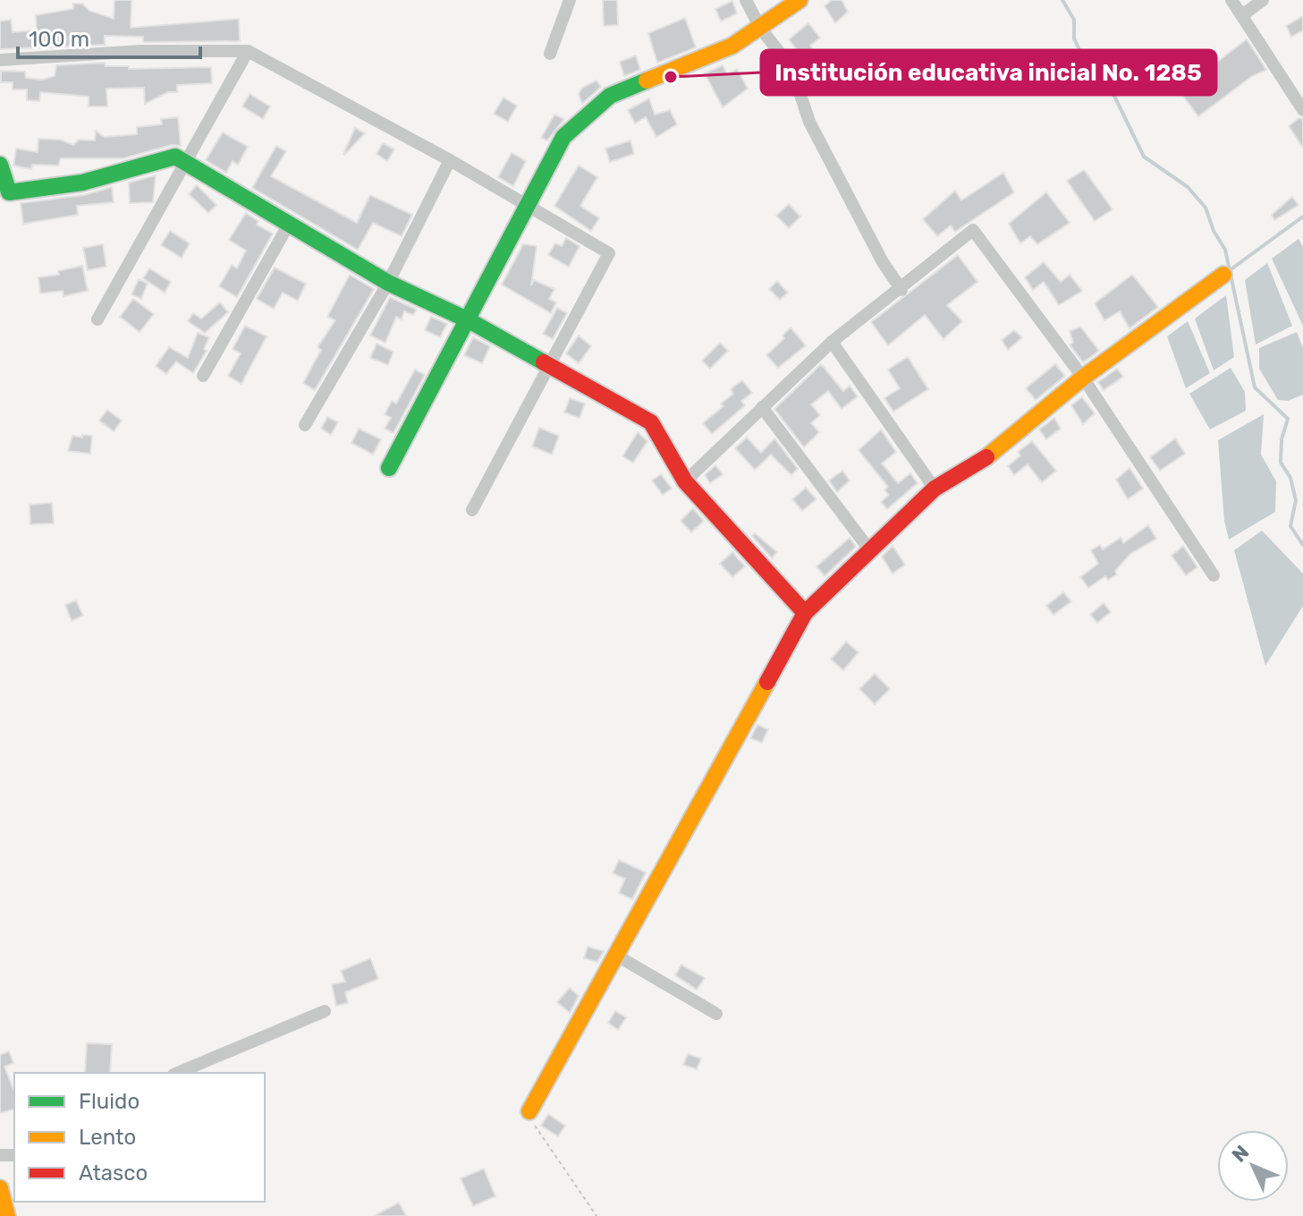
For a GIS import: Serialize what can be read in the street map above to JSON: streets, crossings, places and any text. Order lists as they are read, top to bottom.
{
  "places": ["Institución educativa inicial No. 1285"],
  "legend": ["Fluido", "Lento", "Atasco"],
  "scale_bar": "100 m",
  "north": "top left"
}
